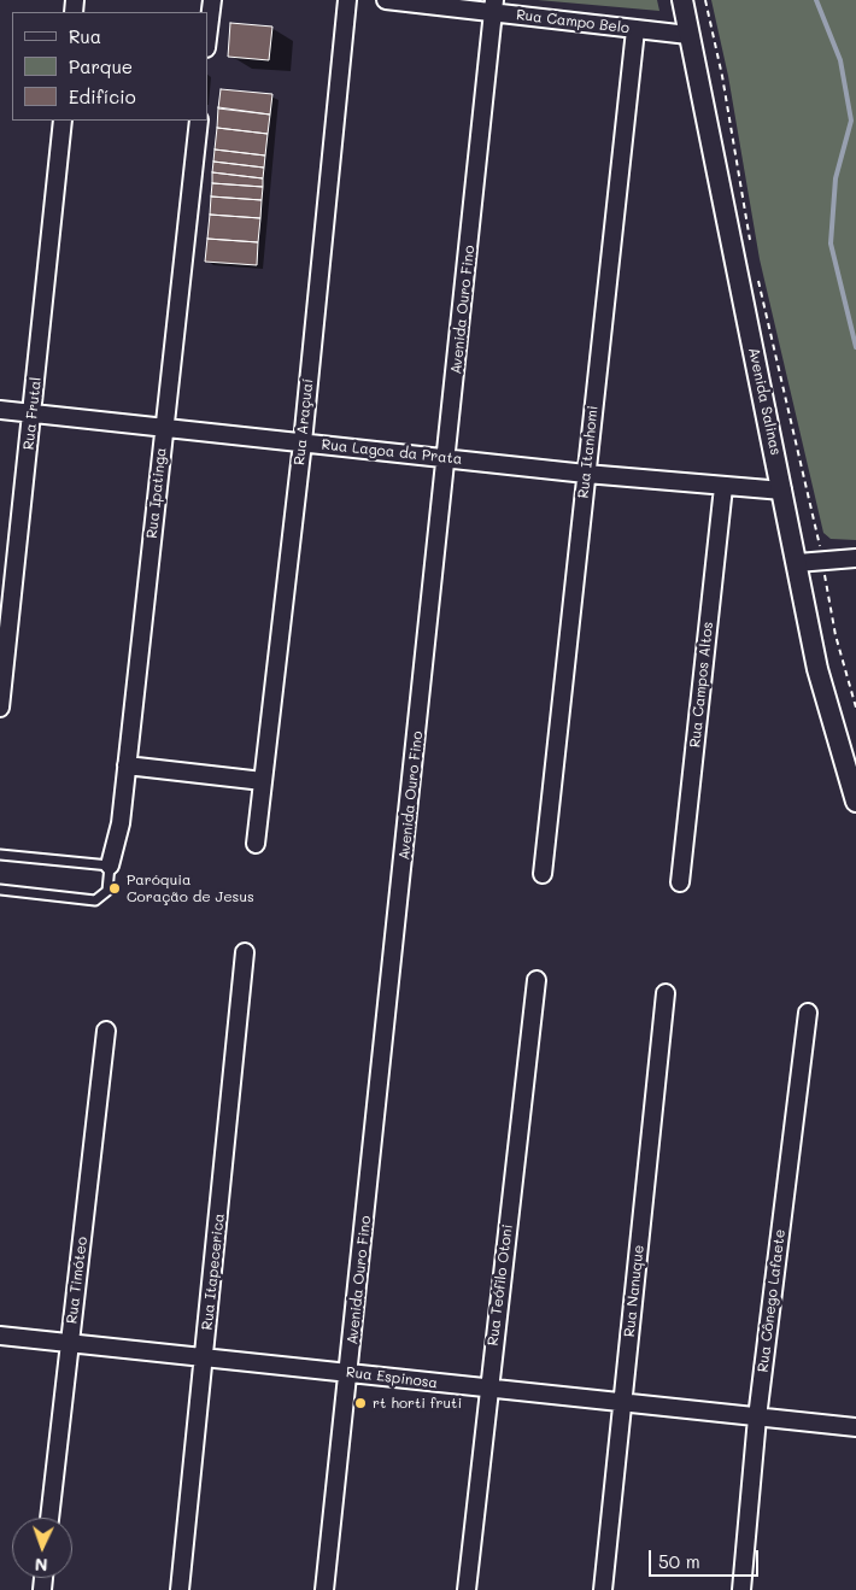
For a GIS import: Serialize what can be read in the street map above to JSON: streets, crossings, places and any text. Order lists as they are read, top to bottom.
{
  "streets": {
    "street": [
      "Rua Campo Belo",
      "Avenida Ouro Fino",
      "Avenida Salinas",
      "Rua Frutal",
      "Rua Araçuaí",
      "Rua Lagoa da Prata",
      "Rua Itanhomi",
      "Rua Ipatinga",
      "Rua Campos Altos",
      "Rua Itapecerica",
      "Rua Timóteo",
      "Rua Teófilo Otoni",
      "Rua Nanuque",
      "Rua Cônego Lafaete",
      "Rua Espinosa"
    ]
  },
  "crossings": [
    ["Rua Campo Belo", "Avenida Ouro Fino"],
    ["Rua Campo Belo", "Avenida Salinas"],
    ["Rua Campo Belo", "Rua Itanhomi"],
    ["Avenida Ouro Fino", "Rua Lagoa da Prata"],
    ["Avenida Ouro Fino", "Rua Espinosa"],
    ["Avenida Salinas", "Rua Lagoa da Prata"],
    ["Rua Frutal", "Rua Lagoa da Prata"],
    ["Rua Araçuaí", "Rua Lagoa da Prata"],
    ["Rua Lagoa da Prata", "Rua Itanhomi"],
    ["Rua Lagoa da Prata", "Rua Ipatinga"],
    ["Rua Lagoa da Prata", "Rua Campos Altos"],
    ["Rua Itapecerica", "Rua Espinosa"],
    ["Rua Timóteo", "Rua Espinosa"],
    ["Rua Teófilo Otoni", "Rua Espinosa"],
    ["Rua Nanuque", "Rua Espinosa"],
    ["Rua Cônego Lafaete", "Rua Espinosa"]
  ],
  "places": ["Paróquia Coração de Jesus", "rt horti fruti"],
  "legend": ["Rua", "Parque", "Edifício"],
  "scale_bar": "50 m",
  "north": "bottom"
}
